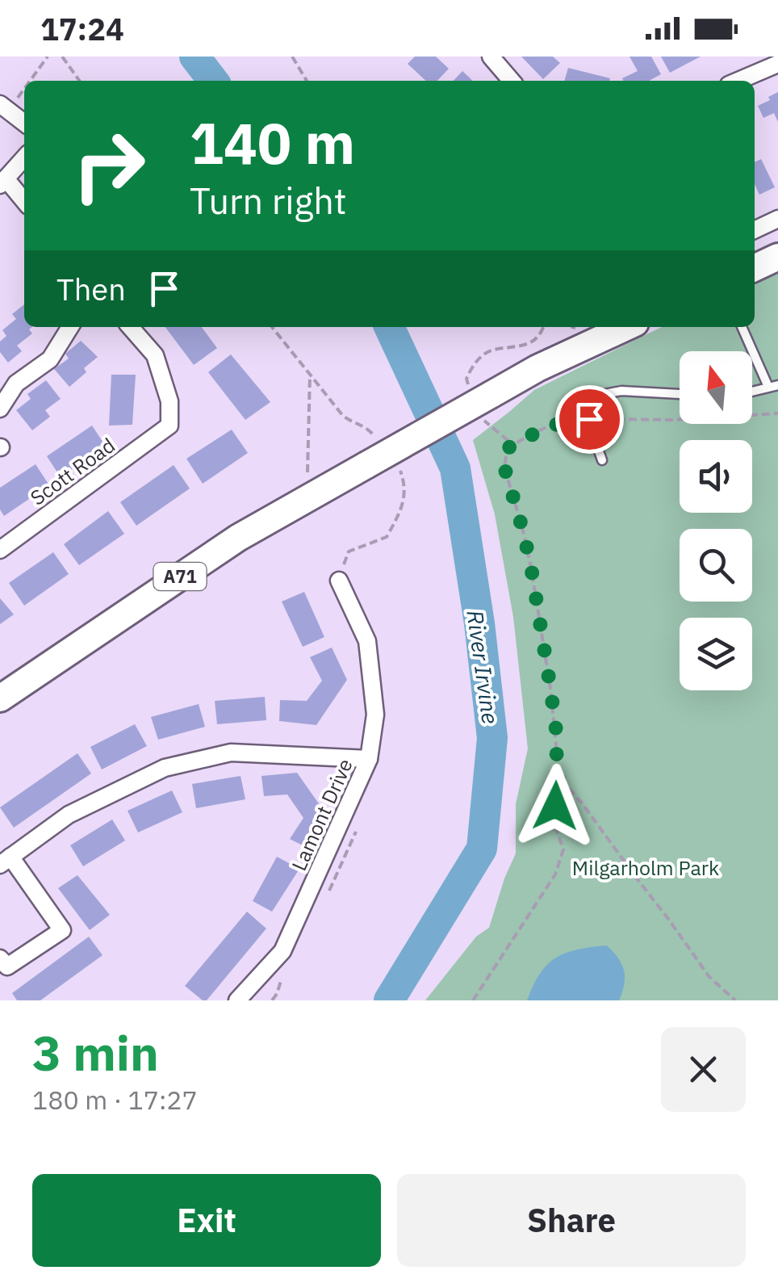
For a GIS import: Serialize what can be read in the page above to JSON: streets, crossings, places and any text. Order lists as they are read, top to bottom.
{
  "streets": {
    "main road": ["A71"],
    "street": ["Scott Road", "Lamont Drive"]
  },
  "water": ["River Irvine"],
  "parks": ["Milgarholm Park"],
  "north": "top",
  "page": {
    "status": "17:24",
    "turn": ["140 m", "Turn right"],
    "then": "Then",
    "heading": ["3 min", "180 m · 17:27"],
    "buttons": ["Exit", "Share"]
  }
}
